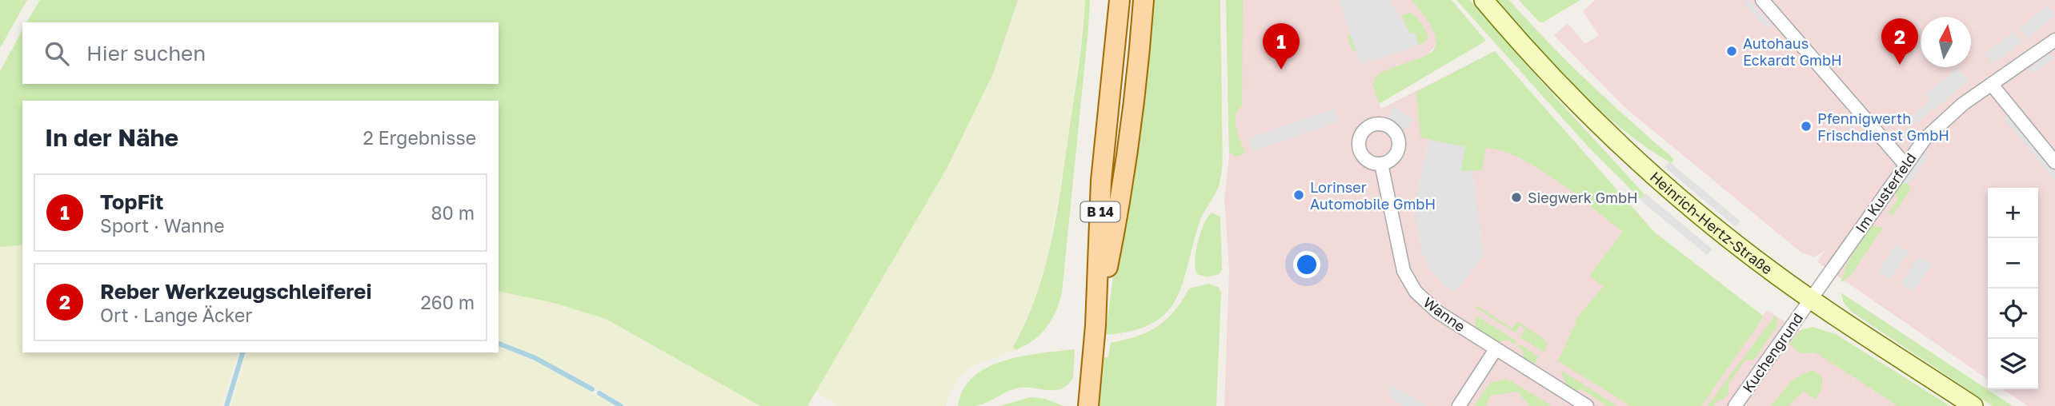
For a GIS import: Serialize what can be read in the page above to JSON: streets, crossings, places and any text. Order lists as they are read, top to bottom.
{
  "streets": {
    "main road": ["B 14", "Heinrich-Hertz-Straße"],
    "street": ["Im Kusterfeld", "Wanne", "Kuchengrund"]
  },
  "crossings": [
    ["Im Kusterfeld", "Heinrich-Hertz-Straße"],
    ["Im Kusterfeld", "Kuchengrund"],
    ["Heinrich-Hertz-Straße", "Kuchengrund"]
  ],
  "places": [
    "Autohaus Eckardt GmbH",
    "Pfennigwerth Frischdienst GmbH",
    "Lorinser Automobile GmbH",
    "Siegwerk GmbH"
  ],
  "north": "top",
  "page": {
    "pins": ["2", "1"],
    "search": "Hier suchen",
    "heading": ["In der Nähe", "2 Ergebnisse"],
    "list": [
      {
        "mark": "1",
        "name": "TopFit",
        "note": "Sport · Wanne",
        "value": "80 m"
      },
      {
        "mark": "2",
        "name": "Reber Werkzeugschleiferei",
        "note": "Ort · Lange Äcker",
        "value": "260 m"
      }
    ],
    "map_buttons": ["+", "−"]
  }
}
